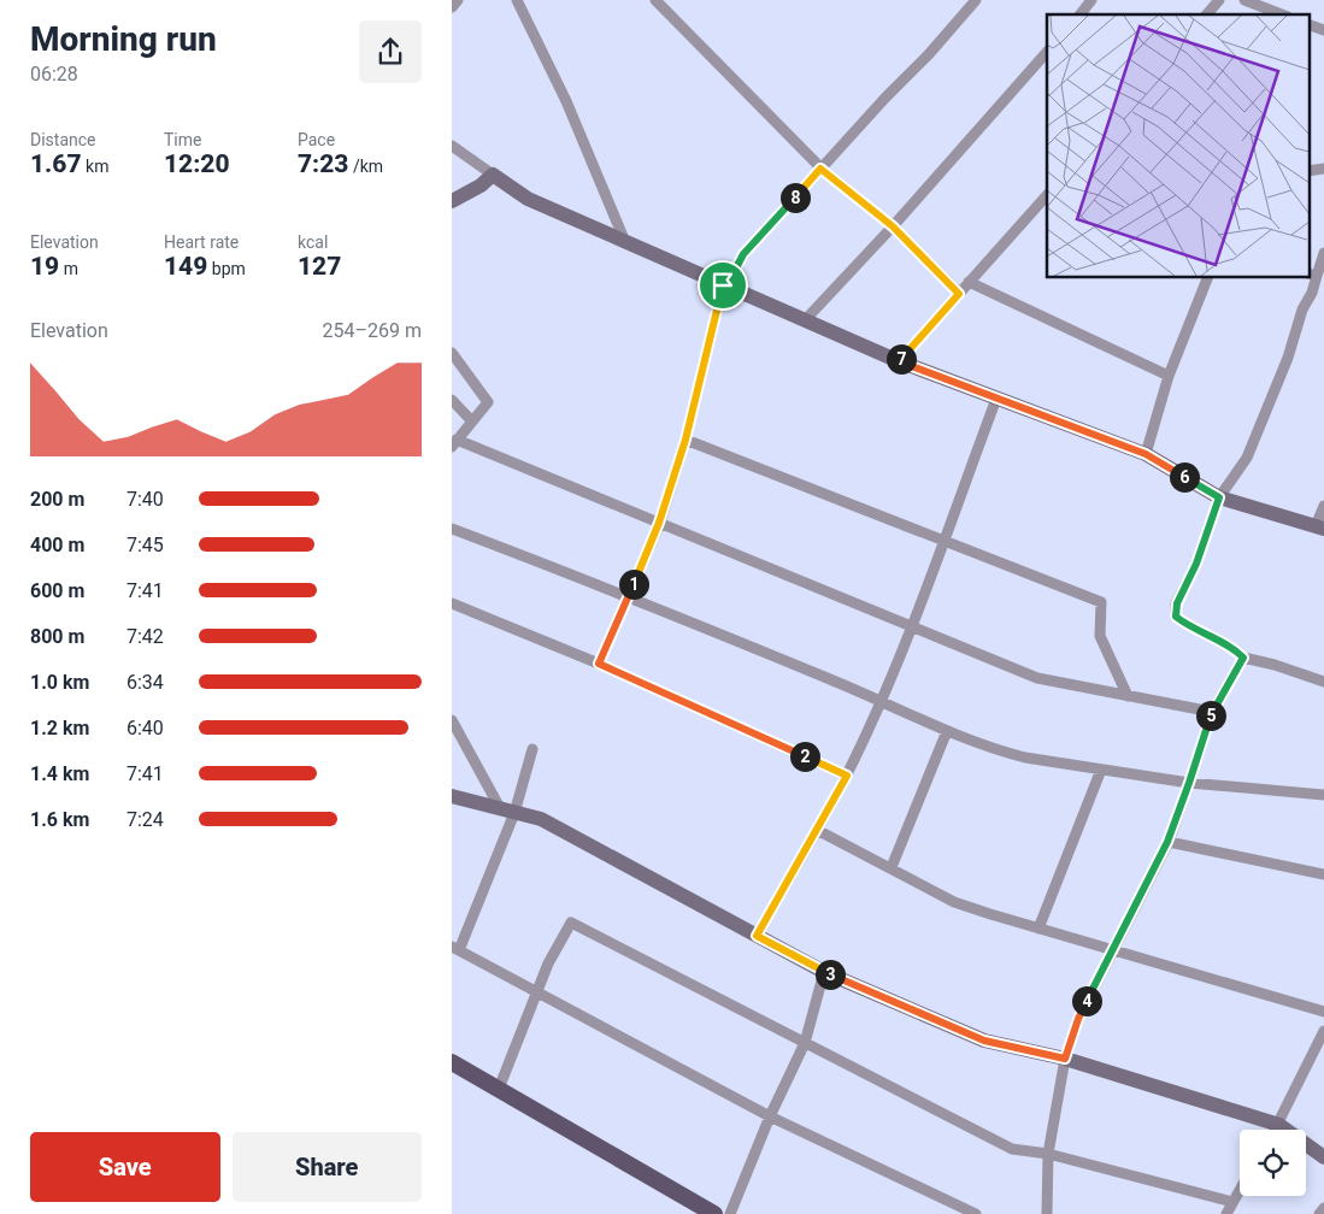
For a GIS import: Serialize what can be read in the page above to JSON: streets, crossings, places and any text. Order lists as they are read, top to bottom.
{
  "page": {
    "heading": ["Morning run", "06:28"],
    "stats": [
      ["Distance", "1.67 km"],
      ["Time", "12:20"],
      ["Pace", "7:23 /km"],
      ["Elevation", "19 m"],
      ["Heart rate", "149 bpm"],
      ["kcal", "127"]
    ],
    "pins": [
      "8",
      "7",
      "6",
      "1",
      "5",
      "2",
      "3",
      "4"
    ],
    "chart": ["Elevation", "254–269 m"],
    "list": [
      {
        "name": "200 m",
        "note": "7:40"
      },
      {
        "name": "400 m",
        "note": "7:45"
      },
      {
        "name": "600 m",
        "note": "7:41"
      },
      {
        "name": "800 m",
        "note": "7:42"
      },
      {
        "name": "1.0 km",
        "note": "6:34"
      },
      {
        "name": "1.2 km",
        "note": "6:40"
      },
      {
        "name": "1.4 km",
        "note": "7:41"
      },
      {
        "name": "1.6 km",
        "note": "7:24"
      }
    ],
    "buttons": ["Save", "Share"]
  }
}
